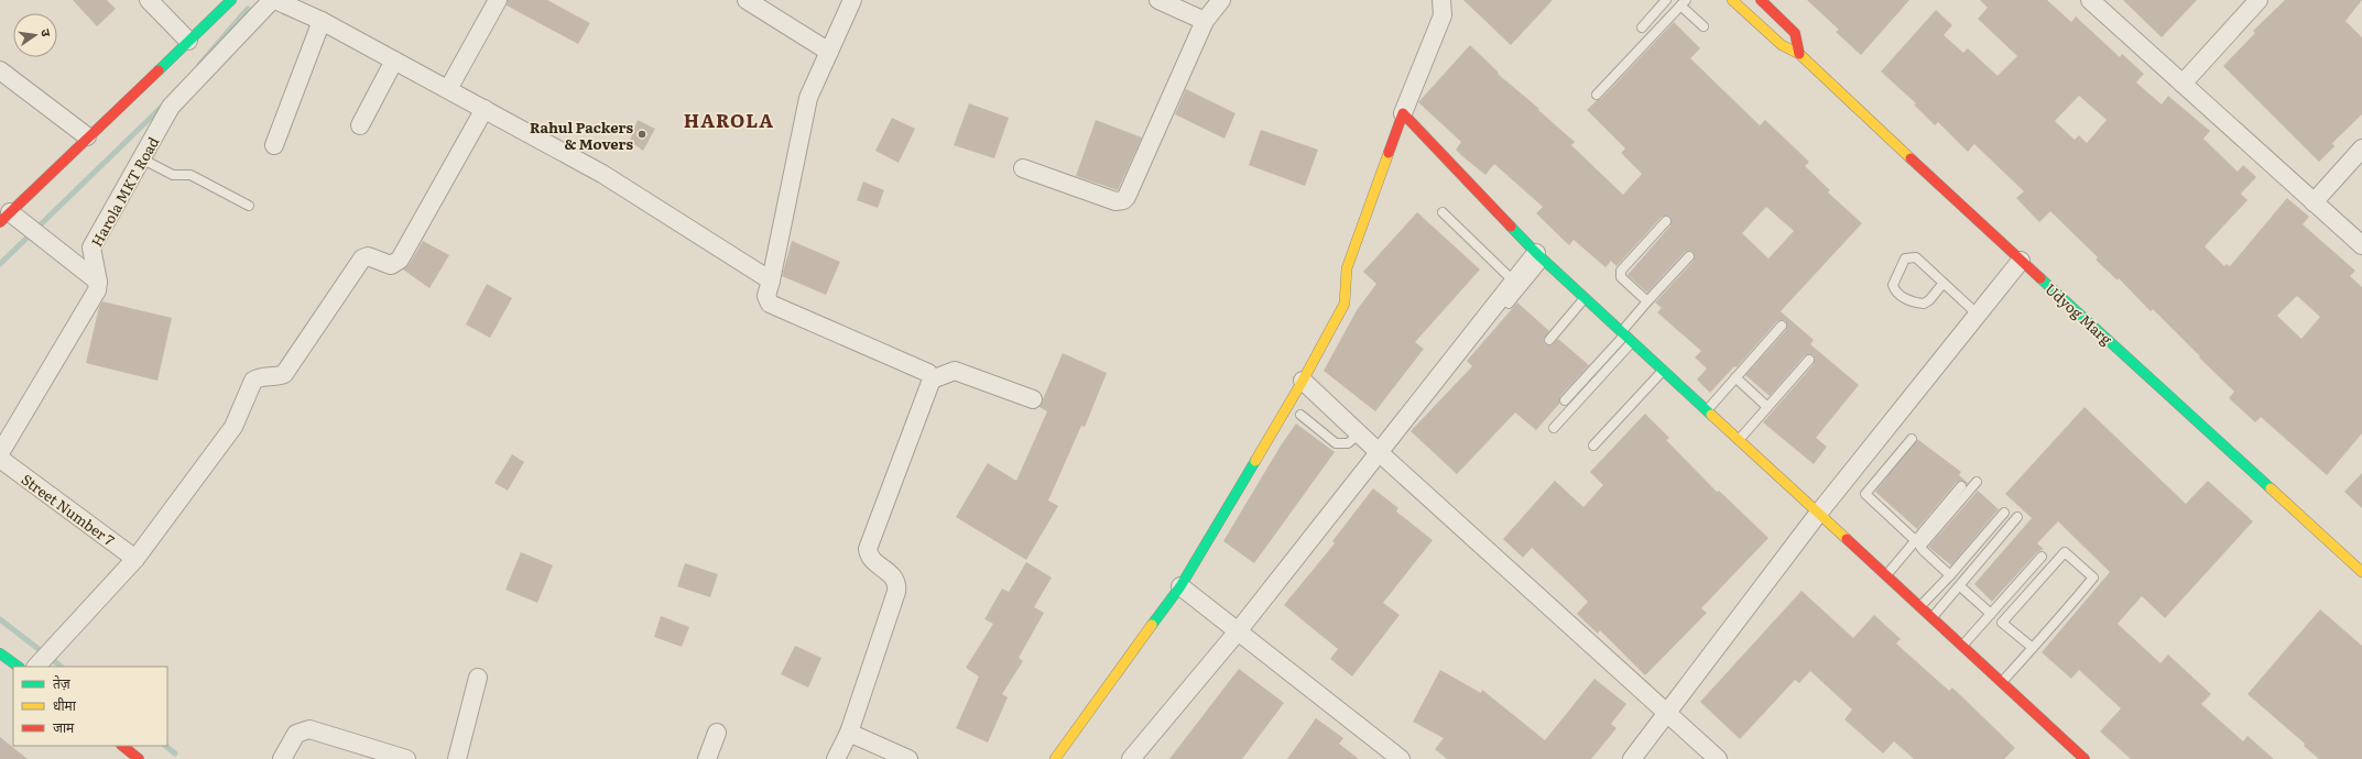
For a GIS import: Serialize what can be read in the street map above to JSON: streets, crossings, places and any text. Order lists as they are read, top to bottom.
{
  "streets": {
    "street": ["Harola MKT Road", "Udyog Marg", "Street Number 7"]
  },
  "districts": ["HAROLA"],
  "places": ["Rahul Packers & Movers"],
  "legend": ["तेज़", "धीमा", "जाम"],
  "north": "right"
}
